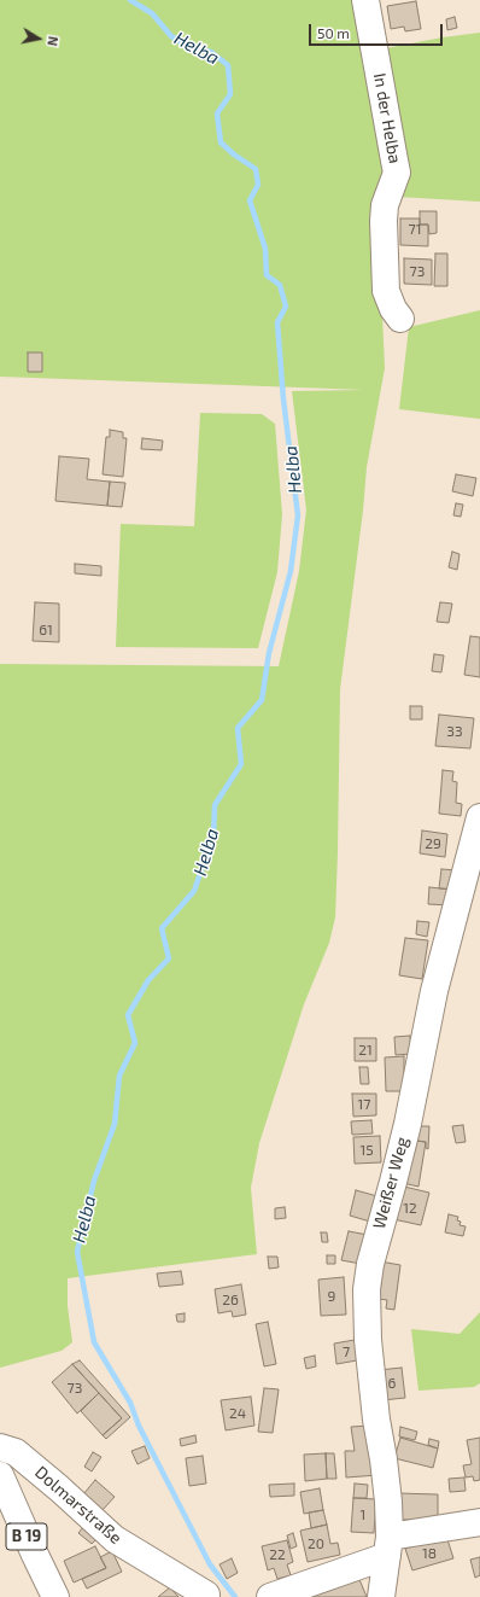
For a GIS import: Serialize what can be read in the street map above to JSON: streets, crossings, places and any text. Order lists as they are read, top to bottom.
{
  "streets": {
    "street": [
      "In der Helba",
      "Weißer Weg",
      "Dolmarstraße",
      "B 19"
    ]
  },
  "water": ["Helba"],
  "house_numbers": [
    "71",
    "73",
    "61",
    "33",
    "29",
    "21",
    "17",
    "15",
    "12",
    "9",
    "26",
    "7",
    "6",
    "73",
    "24",
    "1",
    "20",
    "18",
    "22"
  ],
  "scale_bar": "50 m",
  "north": "right"
}
